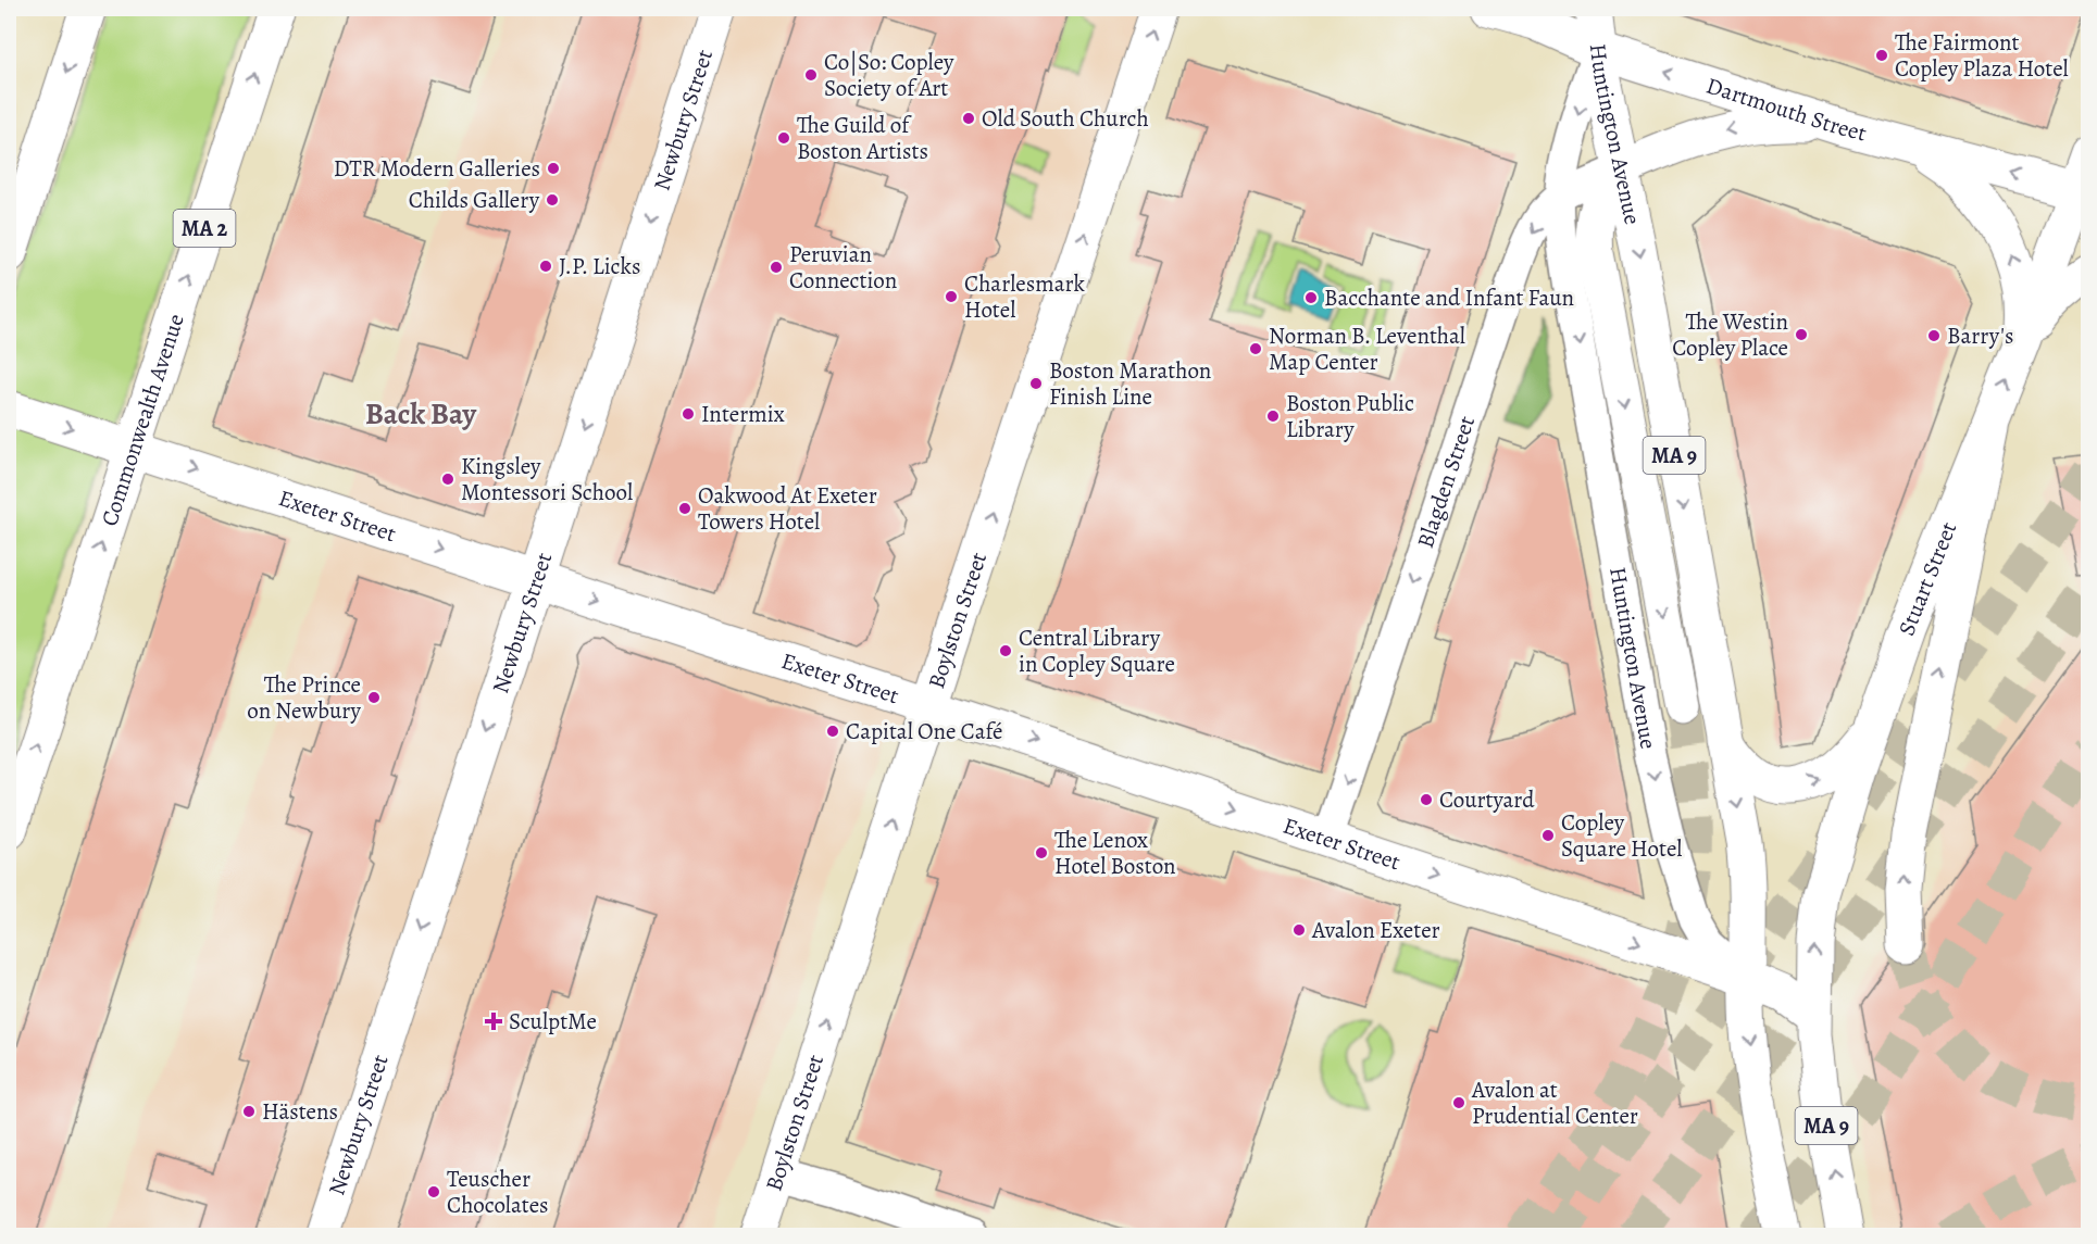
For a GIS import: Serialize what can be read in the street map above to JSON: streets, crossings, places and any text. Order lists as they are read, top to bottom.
{
  "streets": {
    "main road": [
      "Dartmouth Street",
      "Newbury Street",
      "Huntington Avenue",
      "MA 2",
      "Commonwealth Avenue",
      "MA 9",
      "Exeter Street",
      "Stuart Street",
      "Boylston Street"
    ],
    "street": ["Blagden Street"]
  },
  "crossings": [
    ["Dartmouth Street", "Huntington Avenue"],
    ["Dartmouth Street", "MA 9"],
    ["Dartmouth Street", "Stuart Street"],
    ["Newbury Street", "Exeter Street"],
    ["Huntington Avenue", "MA 9"],
    ["Huntington Avenue", "Blagden Street"],
    ["Huntington Avenue", "Exeter Street"],
    ["Commonwealth Avenue", "Exeter Street"],
    ["MA 9", "Exeter Street"],
    ["MA 9", "Stuart Street"],
    ["Blagden Street", "Exeter Street"],
    ["Exeter Street", "Stuart Street"],
    ["Exeter Street", "Boylston Street"]
  ],
  "one_way": [
    "Dartmouth Street",
    "Newbury Street",
    "Commonwealth Avenue",
    "Blagden Street",
    "Exeter Street",
    "Boylston Street"
  ],
  "districts": ["Back Bay"],
  "places": {
    "other": [
      "The Fairmont Copley Plaza Hotel",
      "Co|So: Copley Society of Art",
      "Old South Church",
      "The Guild of Boston Artists",
      "DTR Modern Galleries",
      "Childs Gallery",
      "J.P. Licks",
      "Peruvian Connection",
      "Charlesmark Hotel",
      "Bacchante and Infant Faun",
      "The Westin Copley Place",
      "Barry's",
      "Norman B. Leventhal Map Center",
      "Boston Marathon Finish Line",
      "Intermix",
      "Boston Public Library",
      "Kingsley Montessori School",
      "Oakwood At Exeter Towers Hotel",
      "Central Library in Copley Square",
      "The Prince on Newbury",
      "Capital One Café",
      "Courtyard",
      "Copley Square Hotel",
      "The Lenox Hotel Boston",
      "Avalon Exeter",
      "Avalon at Prudential Center",
      "Hästens",
      "Teuscher Chocolates"
    ],
    "health": ["SculptMe"]
  }
}
